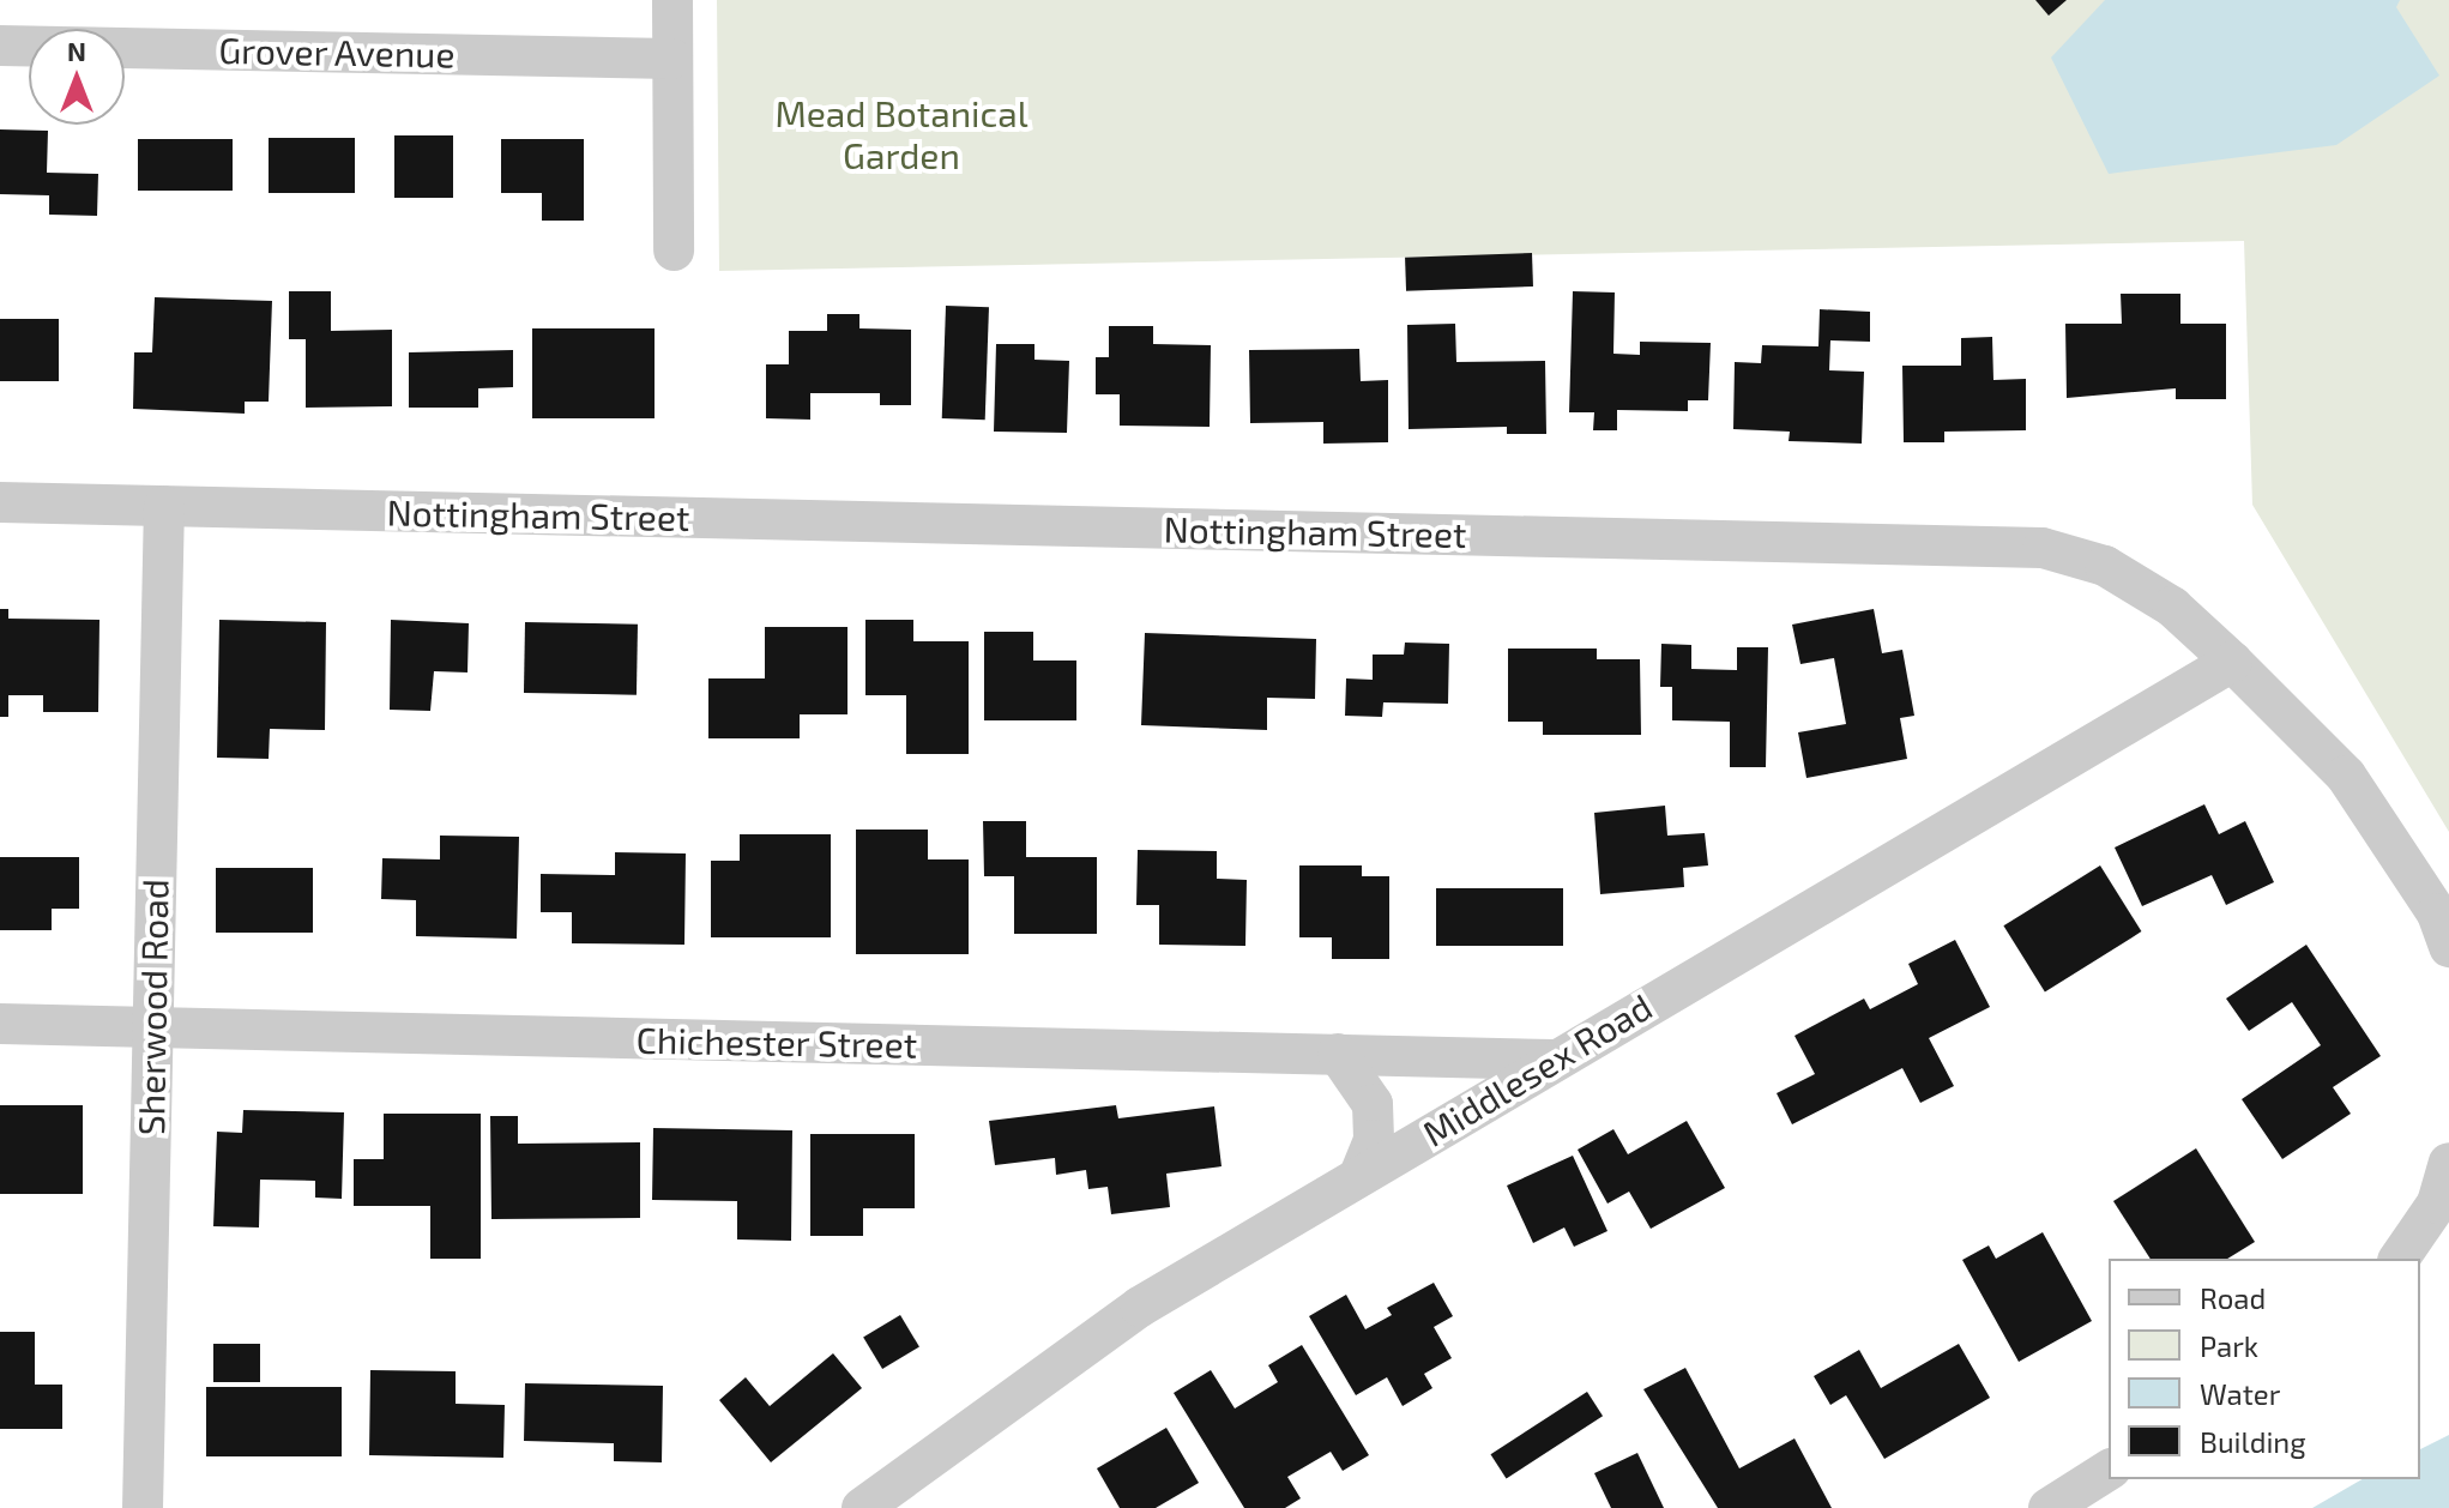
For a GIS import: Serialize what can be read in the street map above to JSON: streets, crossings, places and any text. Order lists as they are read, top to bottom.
{
  "streets": {
    "street": [
      "Grover Avenue",
      "Nottingham Street",
      "Sherwood Road",
      "Chichester Street",
      "Middlesex Road"
    ]
  },
  "crossings": [
    ["Nottingham Street", "Sherwood Road"],
    ["Nottingham Street", "Middlesex Road"],
    ["Sherwood Road", "Chichester Street"],
    ["Chichester Street", "Middlesex Road"]
  ],
  "parks": ["Mead Botanical Garden"],
  "legend": [
    "Road",
    "Park",
    "Water",
    "Building"
  ],
  "north": "top"
}
